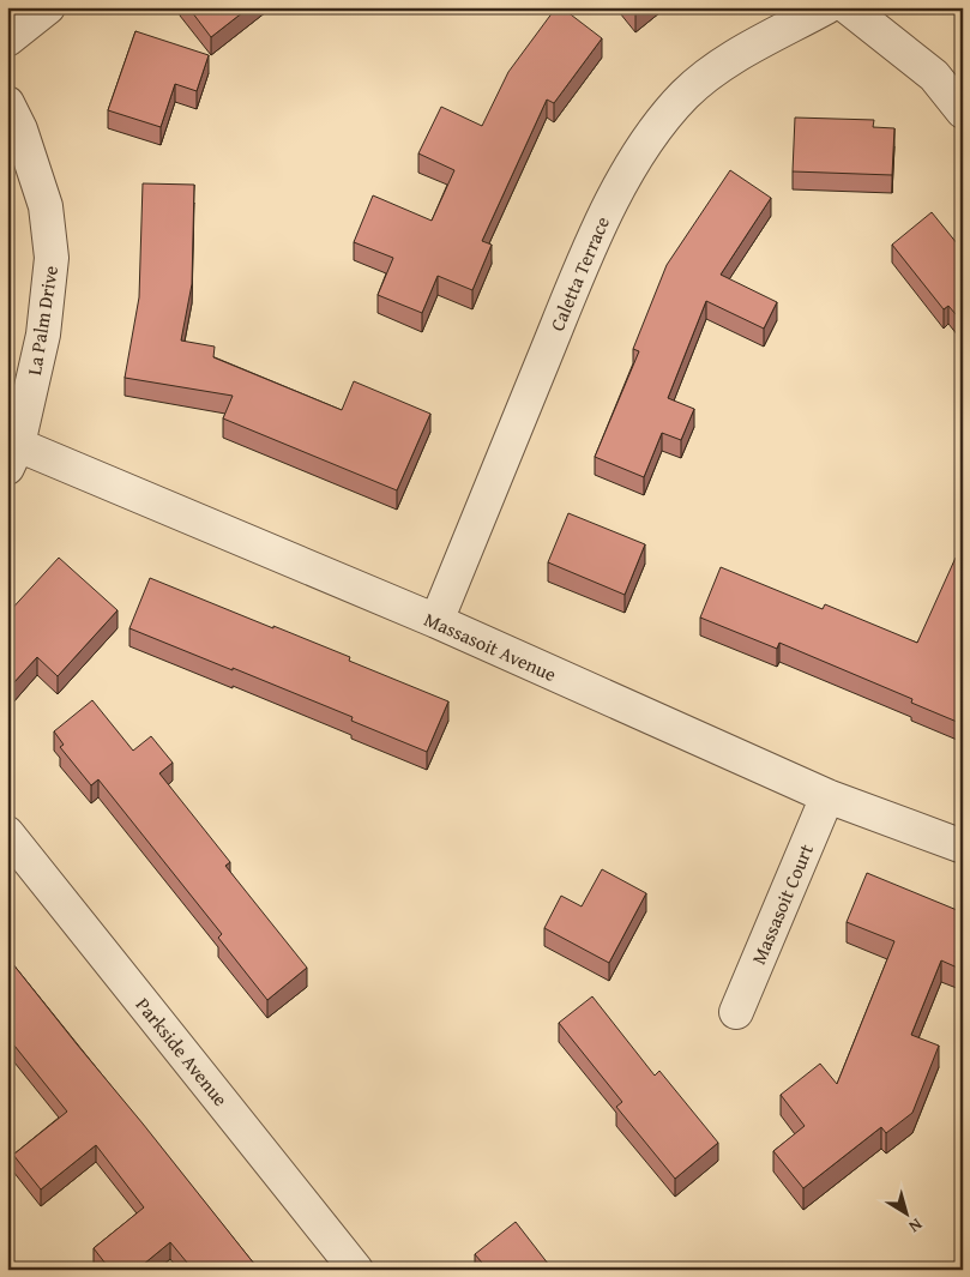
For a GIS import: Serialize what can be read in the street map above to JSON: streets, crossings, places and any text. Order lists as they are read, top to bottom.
{
  "streets": {
    "street": [
      "Caletta Terrace",
      "La Palm Drive",
      "Massasoit Avenue",
      "Massasoit Court",
      "Parkside Avenue"
    ]
  },
  "crossings": [
    ["Caletta Terrace", "Massasoit Avenue"],
    ["La Palm Drive", "Massasoit Avenue"],
    ["Massasoit Avenue", "Massasoit Court"]
  ],
  "north": "bottom right"
}
